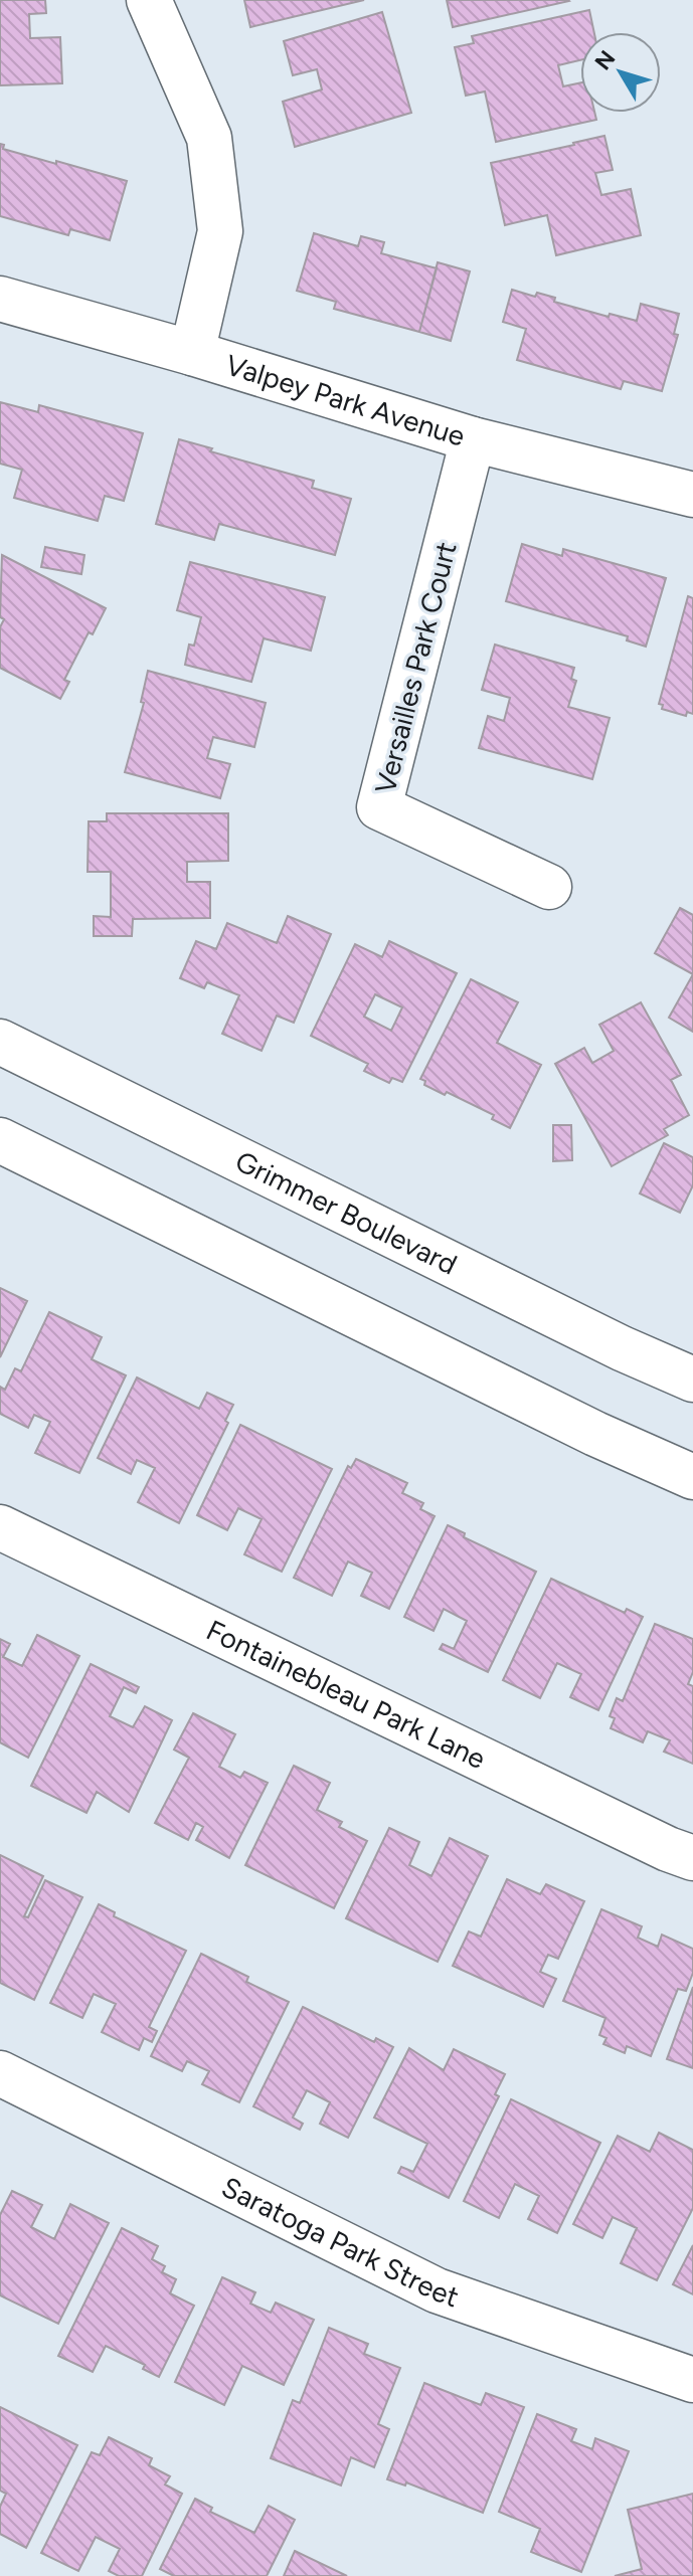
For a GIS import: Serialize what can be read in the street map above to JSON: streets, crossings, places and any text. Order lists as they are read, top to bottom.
{
  "streets": {
    "street": [
      "Valpey Park Avenue",
      "Versailles Park Court",
      "Grimmer Boulevard",
      "Fontainebleau Park Lane",
      "Saratoga Park Street"
    ]
  },
  "crossings": [
    ["Valpey Park Avenue", "Versailles Park Court"]
  ],
  "north": "top left"
}
